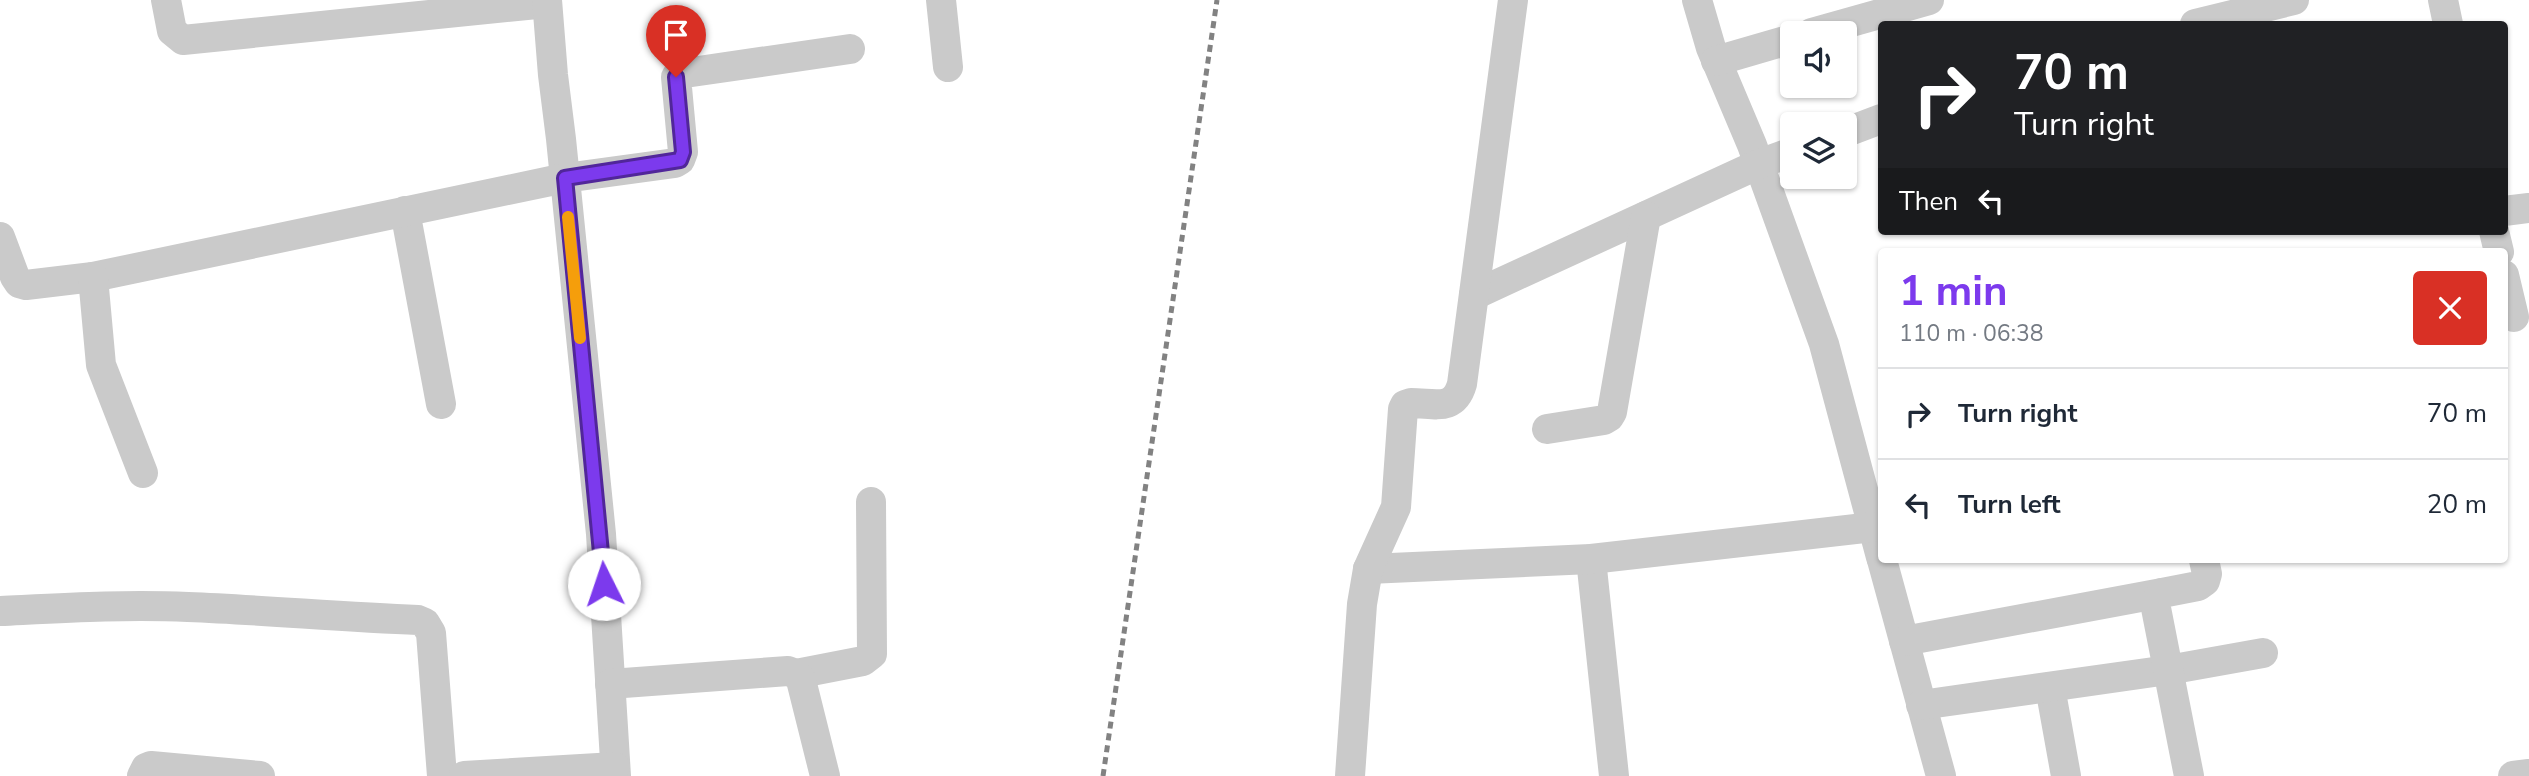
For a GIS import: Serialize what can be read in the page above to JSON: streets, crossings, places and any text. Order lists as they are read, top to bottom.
{
  "page": {
    "turn": ["70 m", "Turn right"],
    "then": "Then",
    "heading": ["1 min", "110 m · 06:38"],
    "list": [
      {
        "name": "Turn right",
        "value": "70 m"
      },
      {
        "name": "Turn left",
        "value": "20 m"
      }
    ]
  }
}
